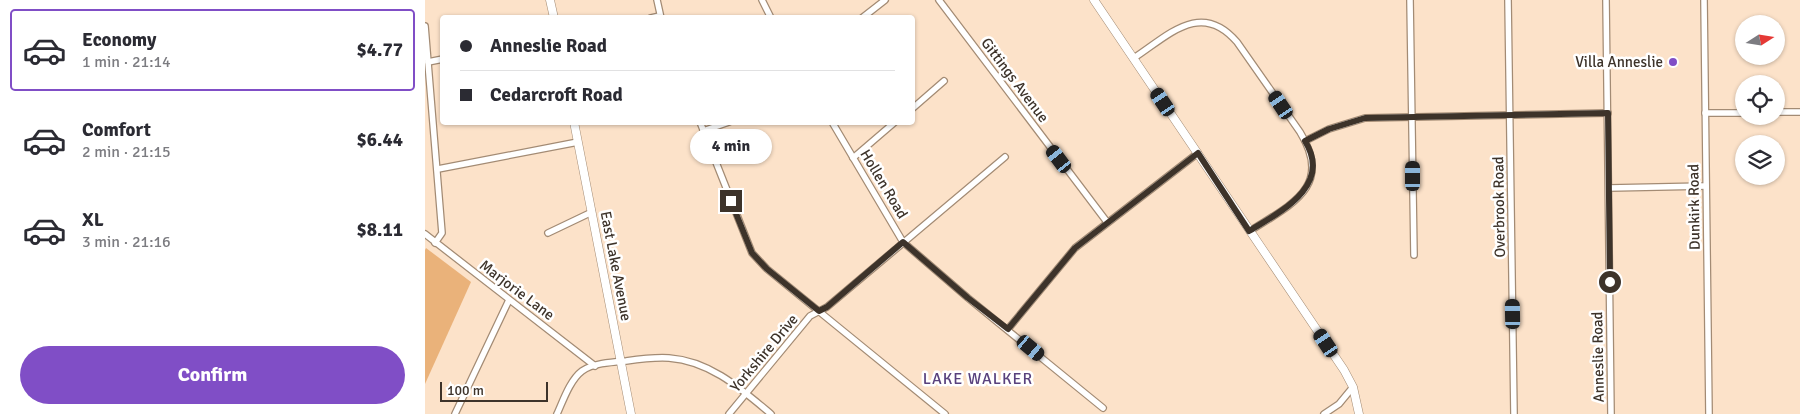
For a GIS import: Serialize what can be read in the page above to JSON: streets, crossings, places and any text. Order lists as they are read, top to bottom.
{
  "streets": {
    "street": [
      "Gittings Avenue",
      "Hollen Road",
      "Overbrook Road",
      "Dunkirk Road",
      "East Lake Avenue",
      "Marjorie Lane",
      "Yorkshire Drive",
      "Anneslie Road"
    ]
  },
  "crossings": [
    ["Hollen Road", "Yorkshire Drive"]
  ],
  "districts": ["LAKE WALKER"],
  "places": ["Villa Anneslie"],
  "scale_bar": "100 m",
  "north": "right",
  "page": {
    "list": [
      {
        "name": "Economy",
        "note": "1 min · 21:14",
        "value": "$4.77"
      },
      {
        "name": "Comfort",
        "note": "2 min · 21:15",
        "value": "$6.44"
      },
      {
        "name": "XL",
        "note": "3 min · 21:16",
        "value": "$8.11"
      }
    ],
    "banner": ["Anneslie Road", "Cedarcroft Road"],
    "bubble": "4 min",
    "buttons": "Confirm",
    "scale": "100 m"
  }
}
